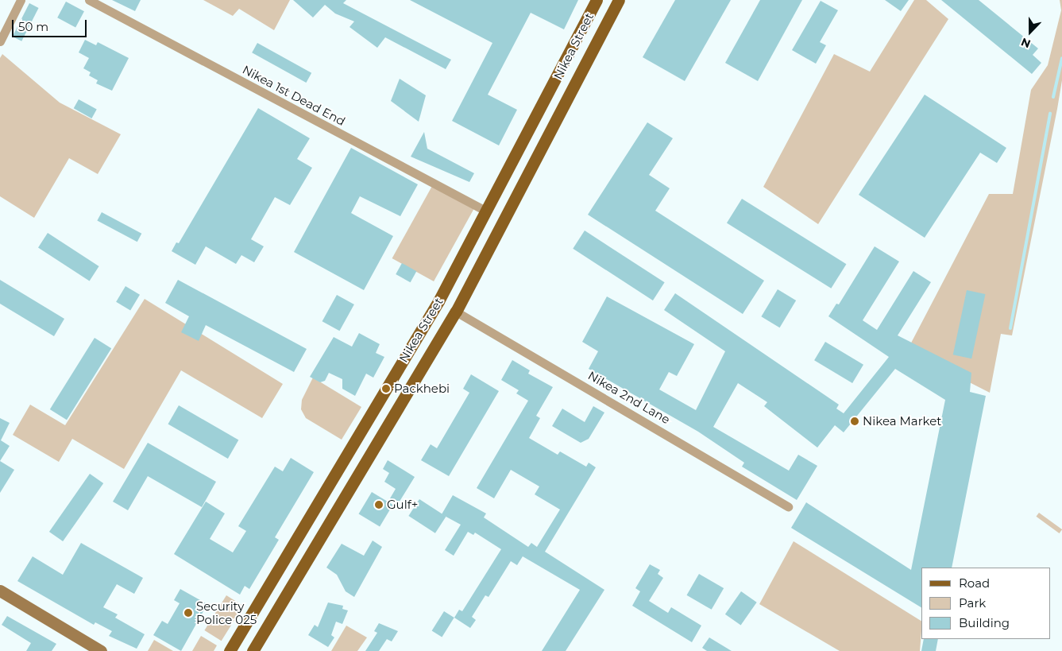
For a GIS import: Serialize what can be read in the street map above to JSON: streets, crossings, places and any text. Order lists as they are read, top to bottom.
{
  "streets": {
    "main road": ["Nikea Street"],
    "street": ["Nikea 1st Dead End", "Nikea 2nd Lane"]
  },
  "crossings": [
    ["Nikea Street", "Nikea 1st Dead End"],
    ["Nikea Street", "Nikea 2nd Lane"]
  ],
  "places": [
    "Packhebi",
    "Nikea Market",
    "Gulf+",
    "Security Police 025"
  ],
  "legend": ["Road", "Park", "Building"],
  "scale_bar": "50 m",
  "north": "bottom"
}
